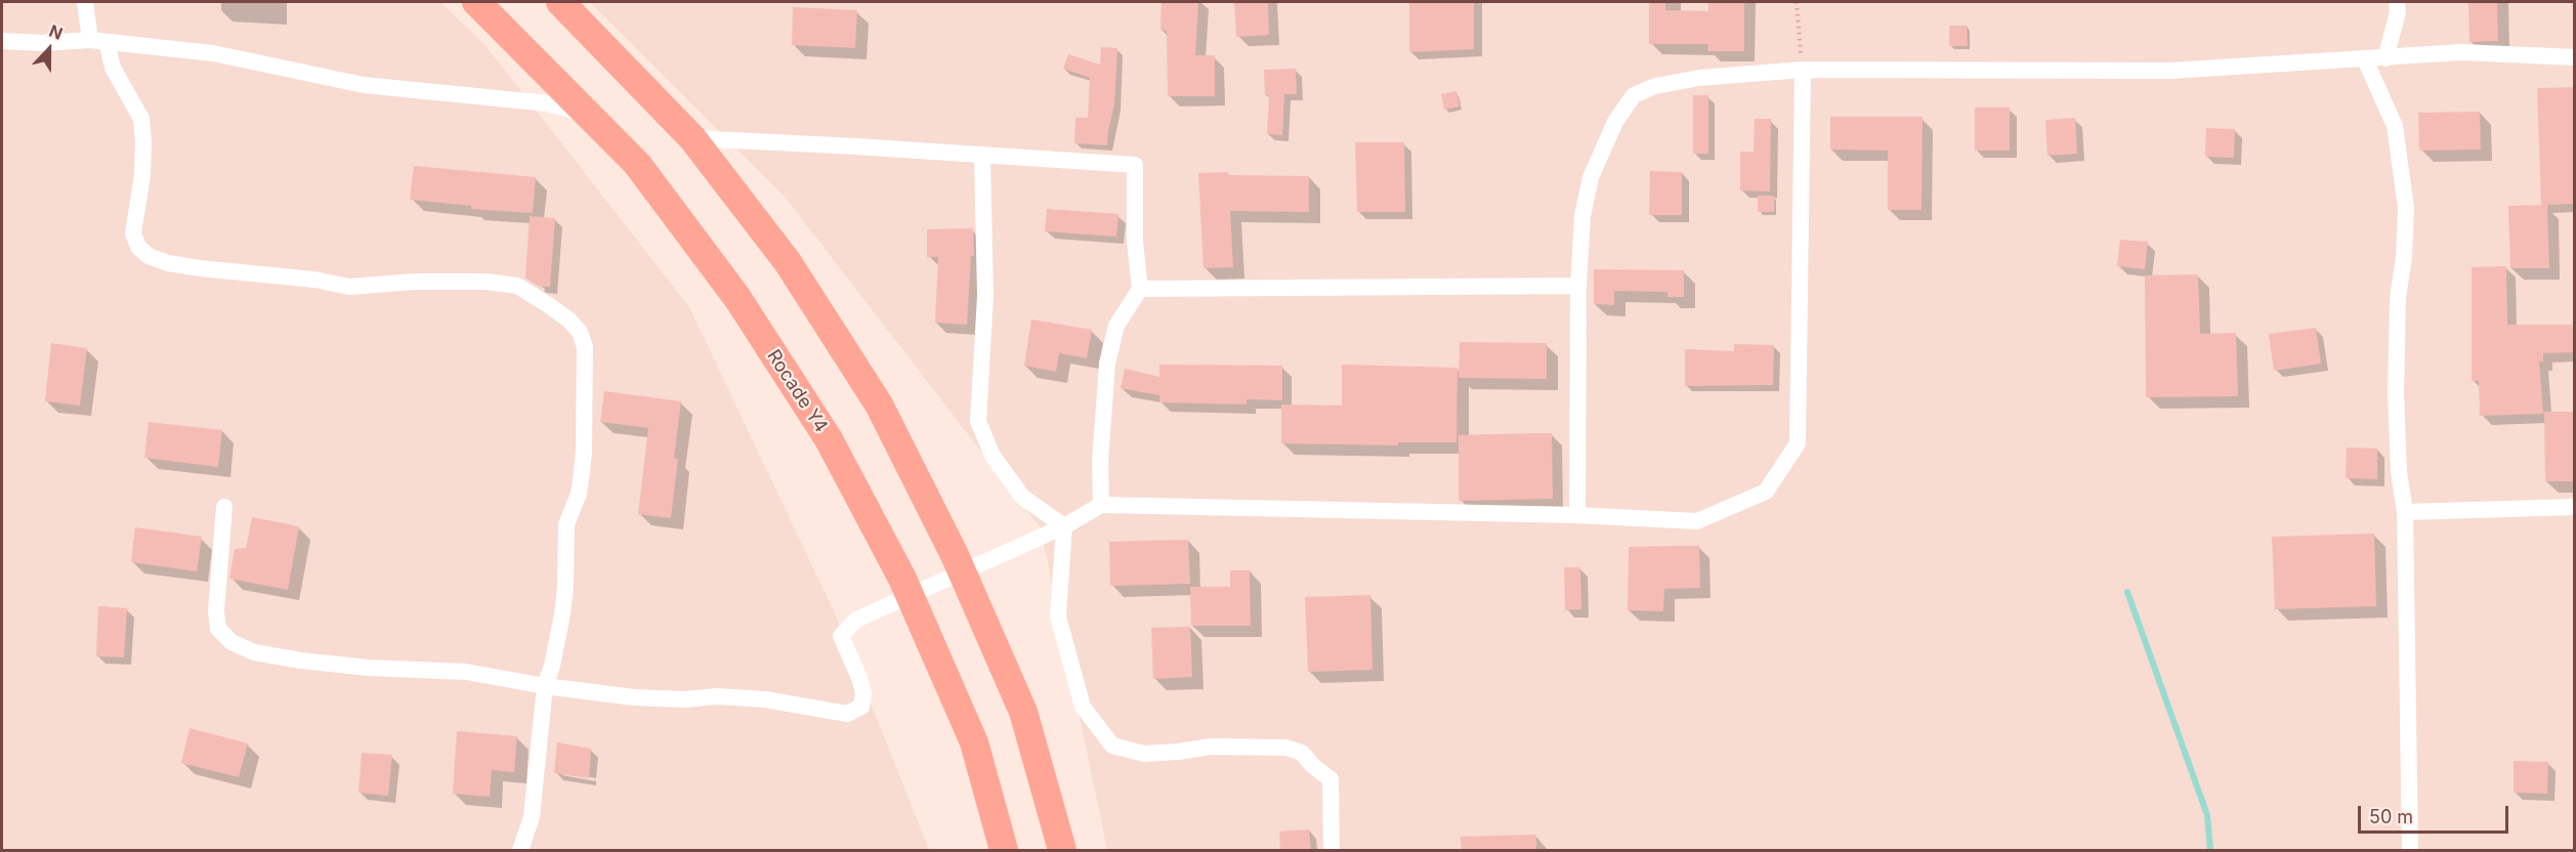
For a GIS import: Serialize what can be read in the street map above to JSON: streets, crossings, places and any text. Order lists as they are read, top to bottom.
{
  "streets": {
    "highway": ["Rocade Y4"]
  },
  "scale_bar": "50 m",
  "north": "top"
}
